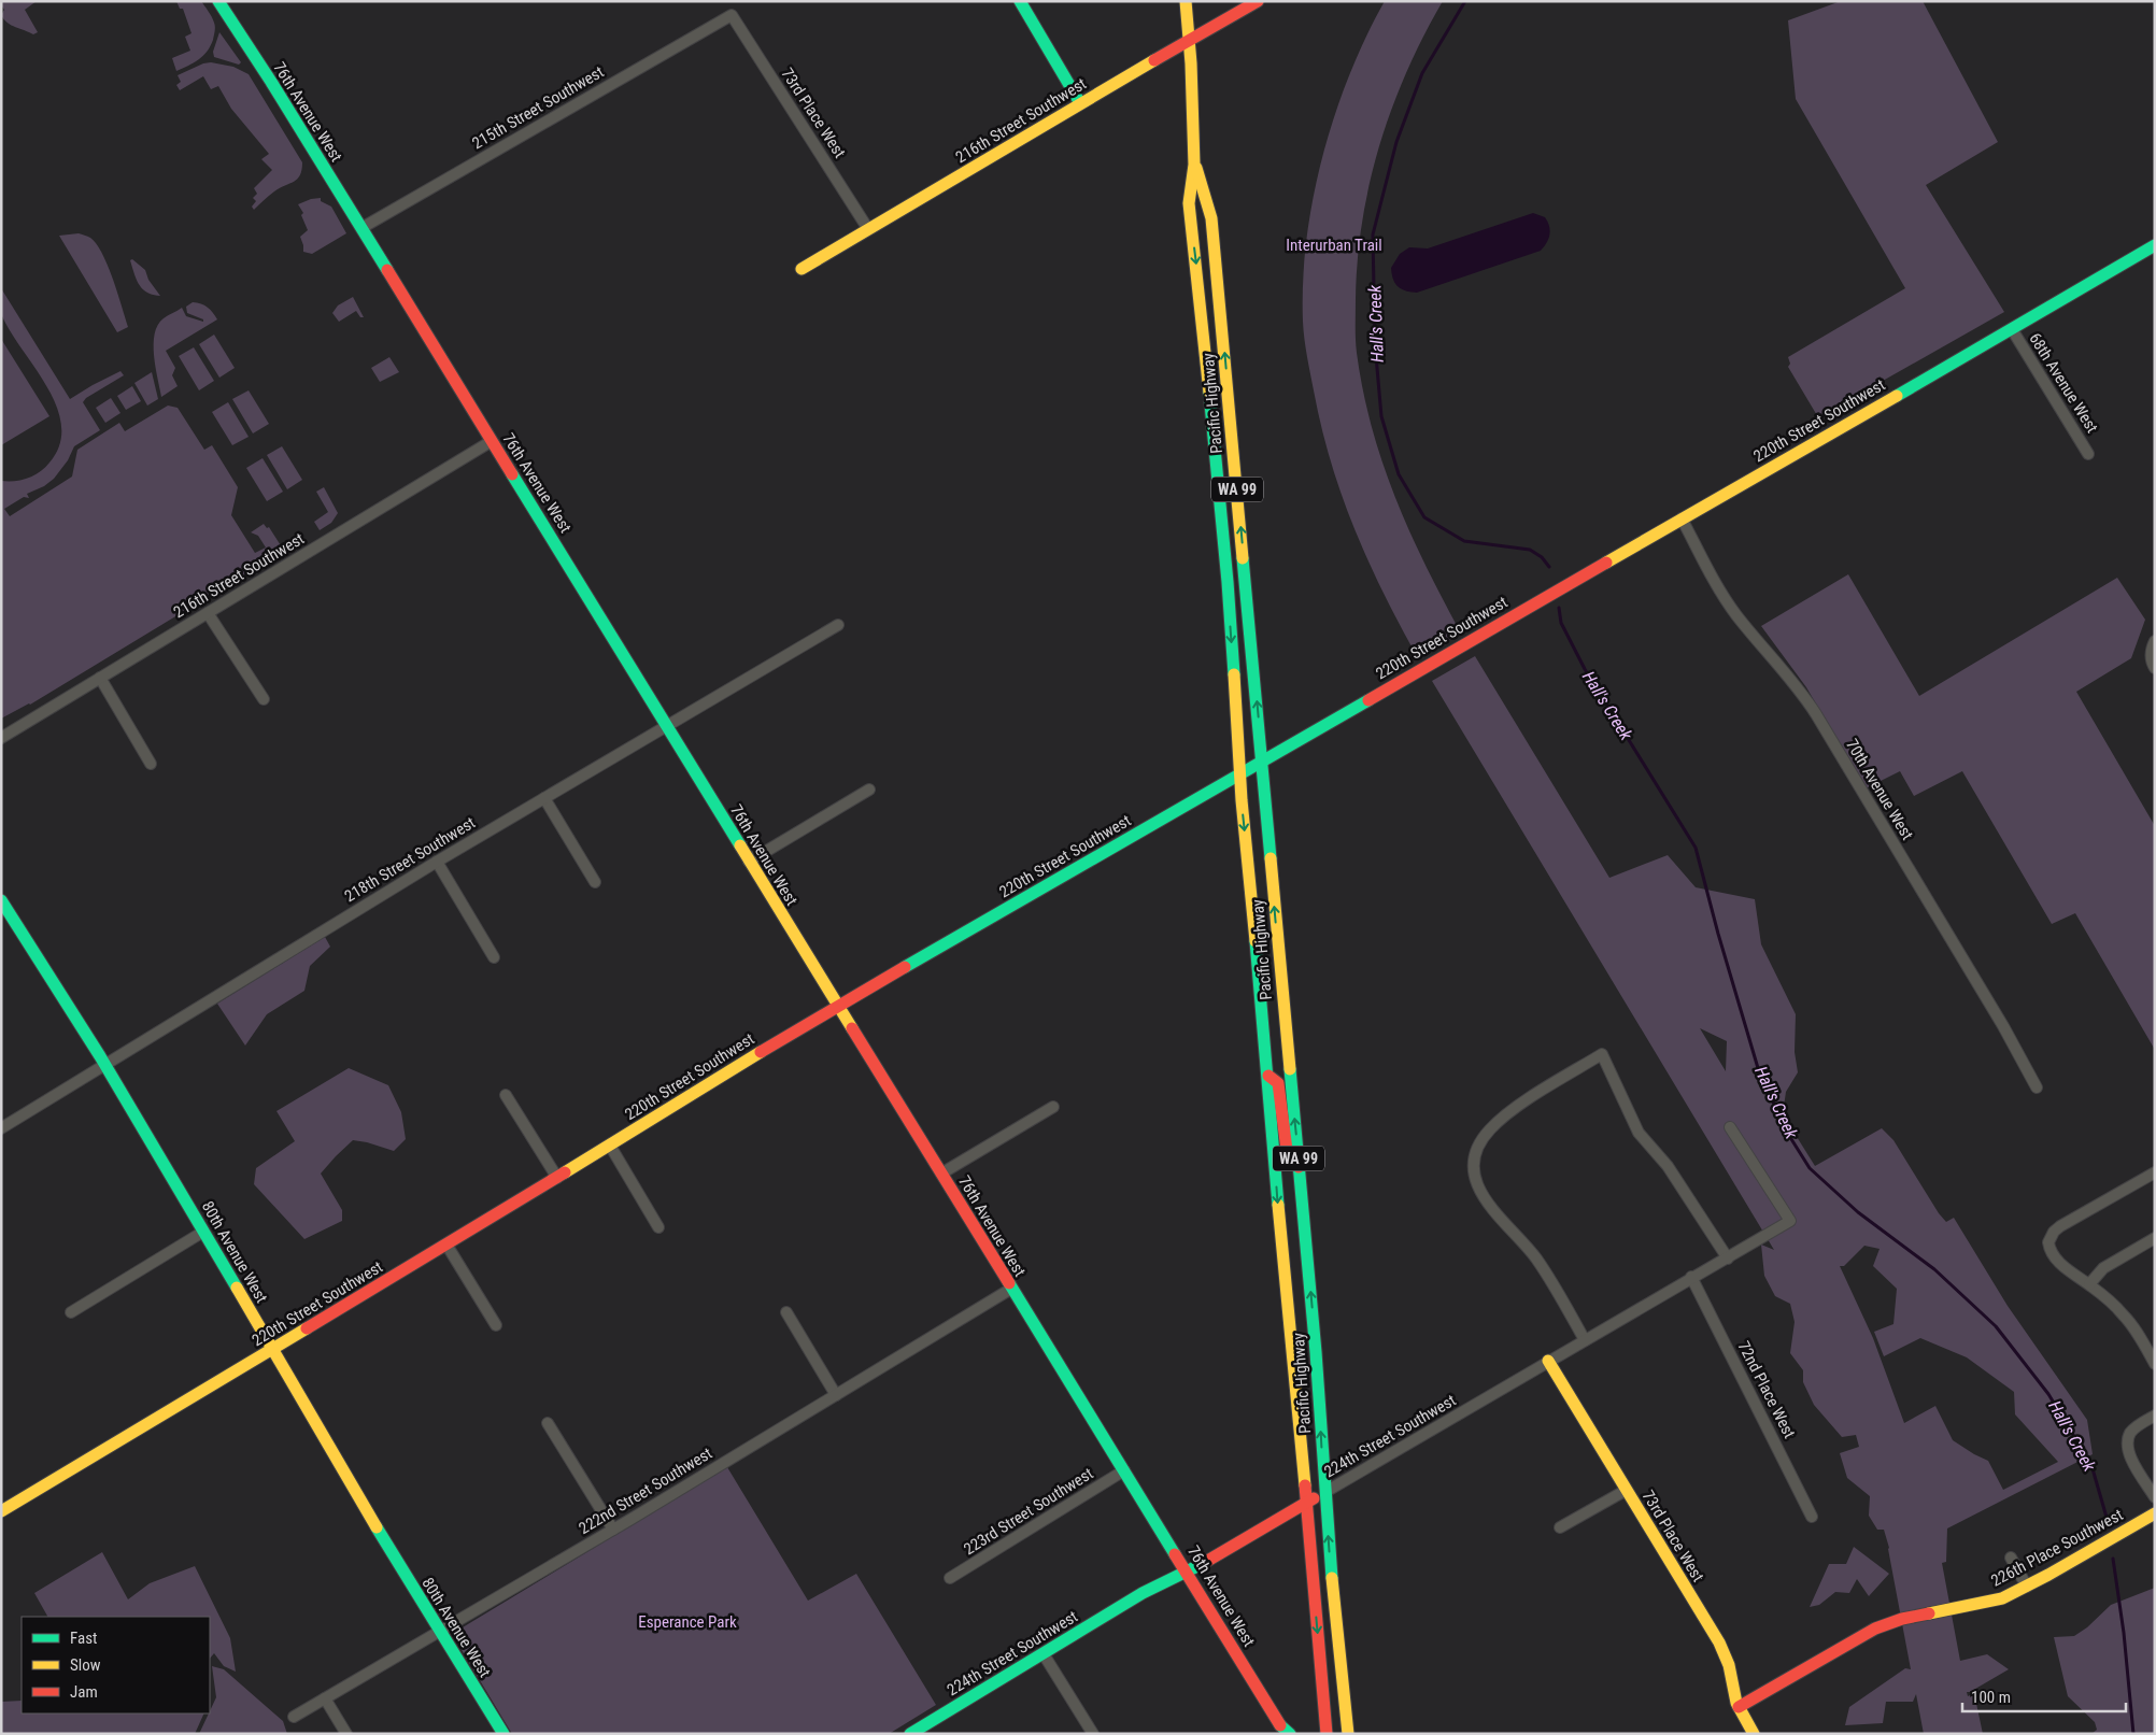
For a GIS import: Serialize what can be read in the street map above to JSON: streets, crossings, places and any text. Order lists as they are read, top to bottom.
{
  "streets": {
    "main road": [
      "76th Avenue West",
      "73rd Place West",
      "216th Street Southwest",
      "Pacific Highway",
      "220th Street Southwest",
      "WA 99",
      "80th Avenue West",
      "224th Street Southwest",
      "226th Place Southwest"
    ],
    "street": [
      "215th Street Southwest",
      "68th Avenue West",
      "70th Avenue West",
      "218th Street Southwest",
      "72nd Place West",
      "222nd Street Southwest",
      "223rd Street Southwest"
    ]
  },
  "crossings": [
    ["215th Street Southwest", "76th Avenue West"],
    ["215th Street Southwest", "73rd Place West"],
    ["76th Avenue West", "216th Street Southwest"],
    ["76th Avenue West", "220th Street Southwest"],
    ["76th Avenue West", "218th Street Southwest"],
    ["76th Avenue West", "224th Street Southwest"],
    ["76th Avenue West", "222nd Street Southwest"],
    ["76th Avenue West", "223rd Street Southwest"],
    ["73rd Place West", "216th Street Southwest"],
    ["73rd Place West", "224th Street Southwest"],
    ["73rd Place West", "226th Place Southwest"],
    ["216th Street Southwest", "Pacific Highway"],
    ["68th Avenue West", "220th Street Southwest"],
    ["Pacific Highway", "220th Street Southwest"],
    ["Pacific Highway", "224th Street Southwest"],
    ["220th Street Southwest", "70th Avenue West"],
    ["220th Street Southwest", "80th Avenue West"],
    ["218th Street Southwest", "80th Avenue West"],
    ["80th Avenue West", "222nd Street Southwest"],
    ["72nd Place West", "224th Street Southwest"]
  ],
  "water": ["Hall's Creek"],
  "parks": ["Interurban Trail", "Esperance Park"],
  "legend": ["Fast", "Slow", "Jam"],
  "scale_bar": "100 m"
}
